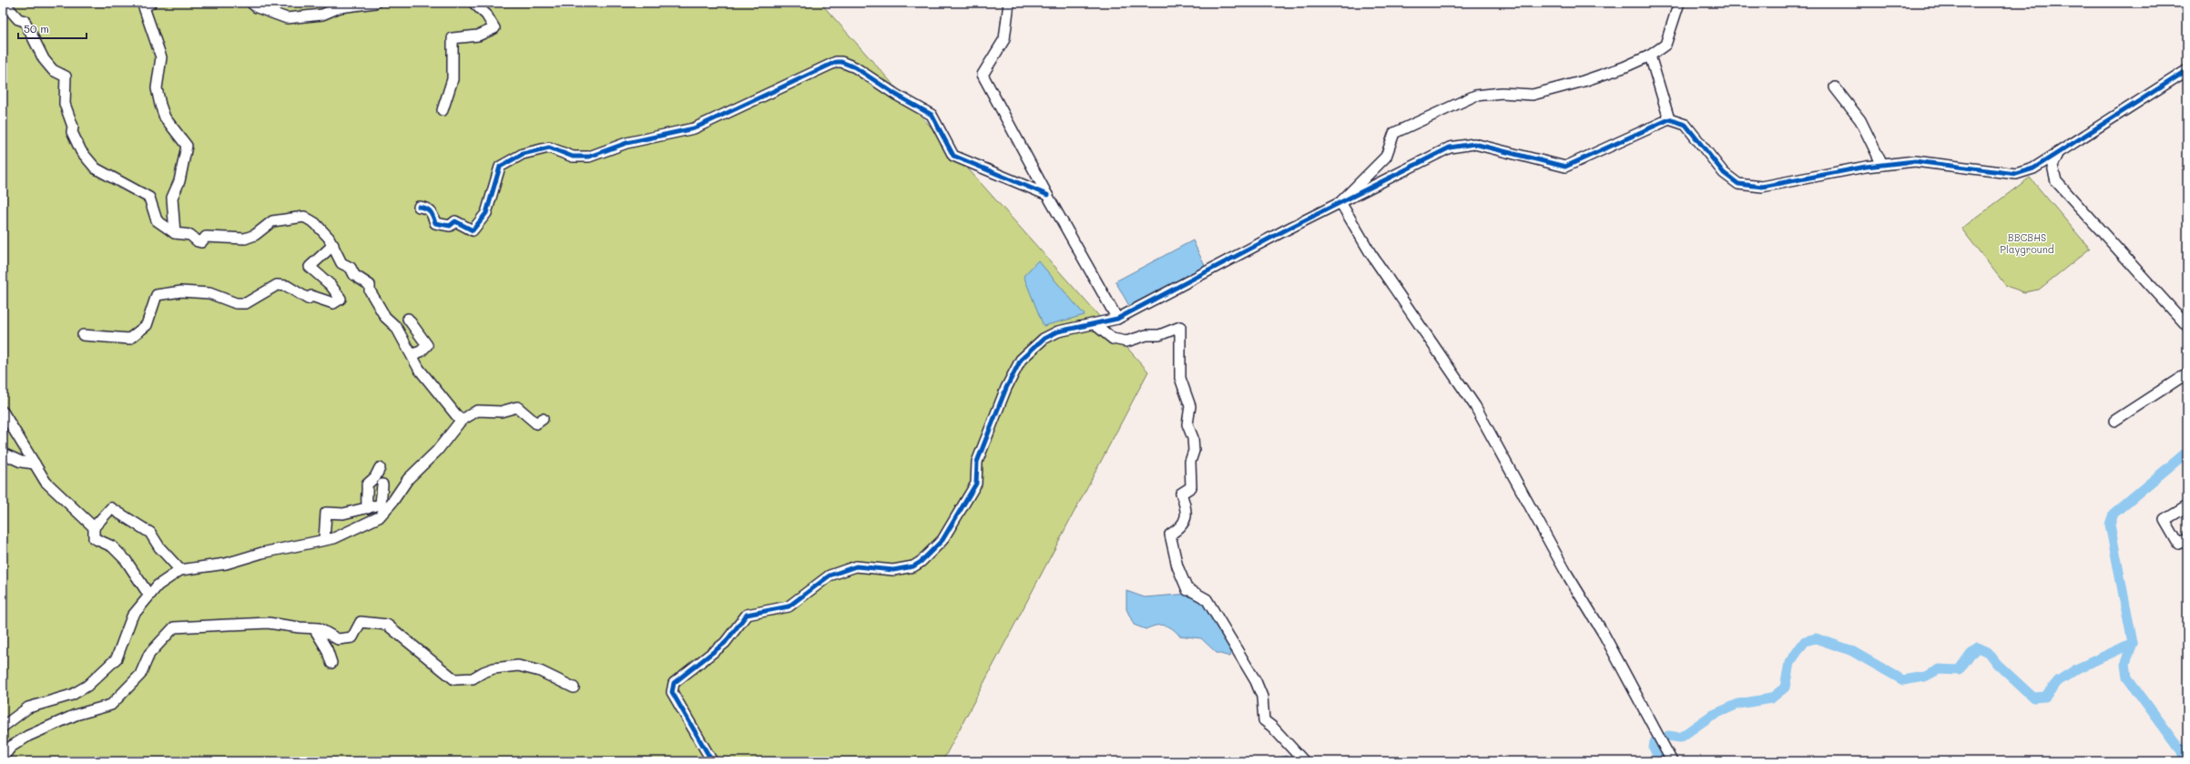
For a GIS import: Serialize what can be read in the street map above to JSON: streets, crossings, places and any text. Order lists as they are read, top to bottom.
{
  "parks": ["BBCBHS Playground"],
  "scale_bar": "50 m"
}
